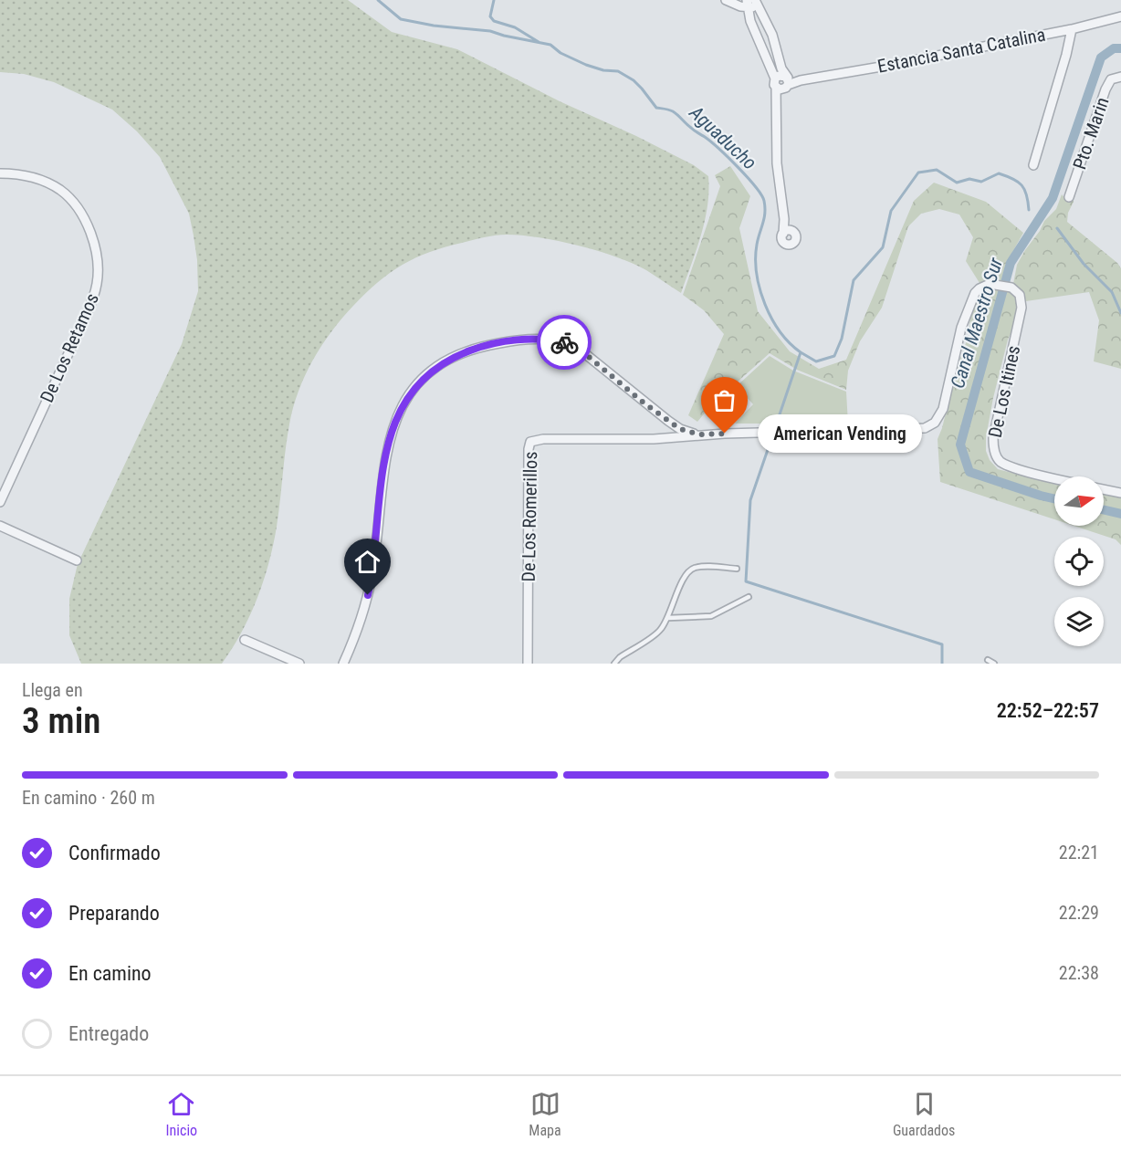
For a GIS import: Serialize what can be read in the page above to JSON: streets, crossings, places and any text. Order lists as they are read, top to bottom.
{
  "streets": {
    "street": [
      "Estancia Santa Catalina",
      "Pto. Marin",
      "De Los Retamos",
      "De Los Itines",
      "De Los Romerillos"
    ]
  },
  "crossings": [
    ["De Los Itines", "De Los Romerillos"]
  ],
  "water": ["Aguaducho", "Canal Maestro Sur"],
  "places": ["American Vending"],
  "north": "right",
  "page": {
    "bubble": "American Vending",
    "heading": ["3 min", "Llega en", "22:52–22:57"],
    "bar": "En camino · 260 m",
    "list": [
      ["Confirmado", "22:21"],
      ["Preparando", "22:29"],
      ["En camino", "22:38"],
      "Entregado"
    ],
    "tabs": ["Inicio", "Mapa", "Guardados"]
  }
}
